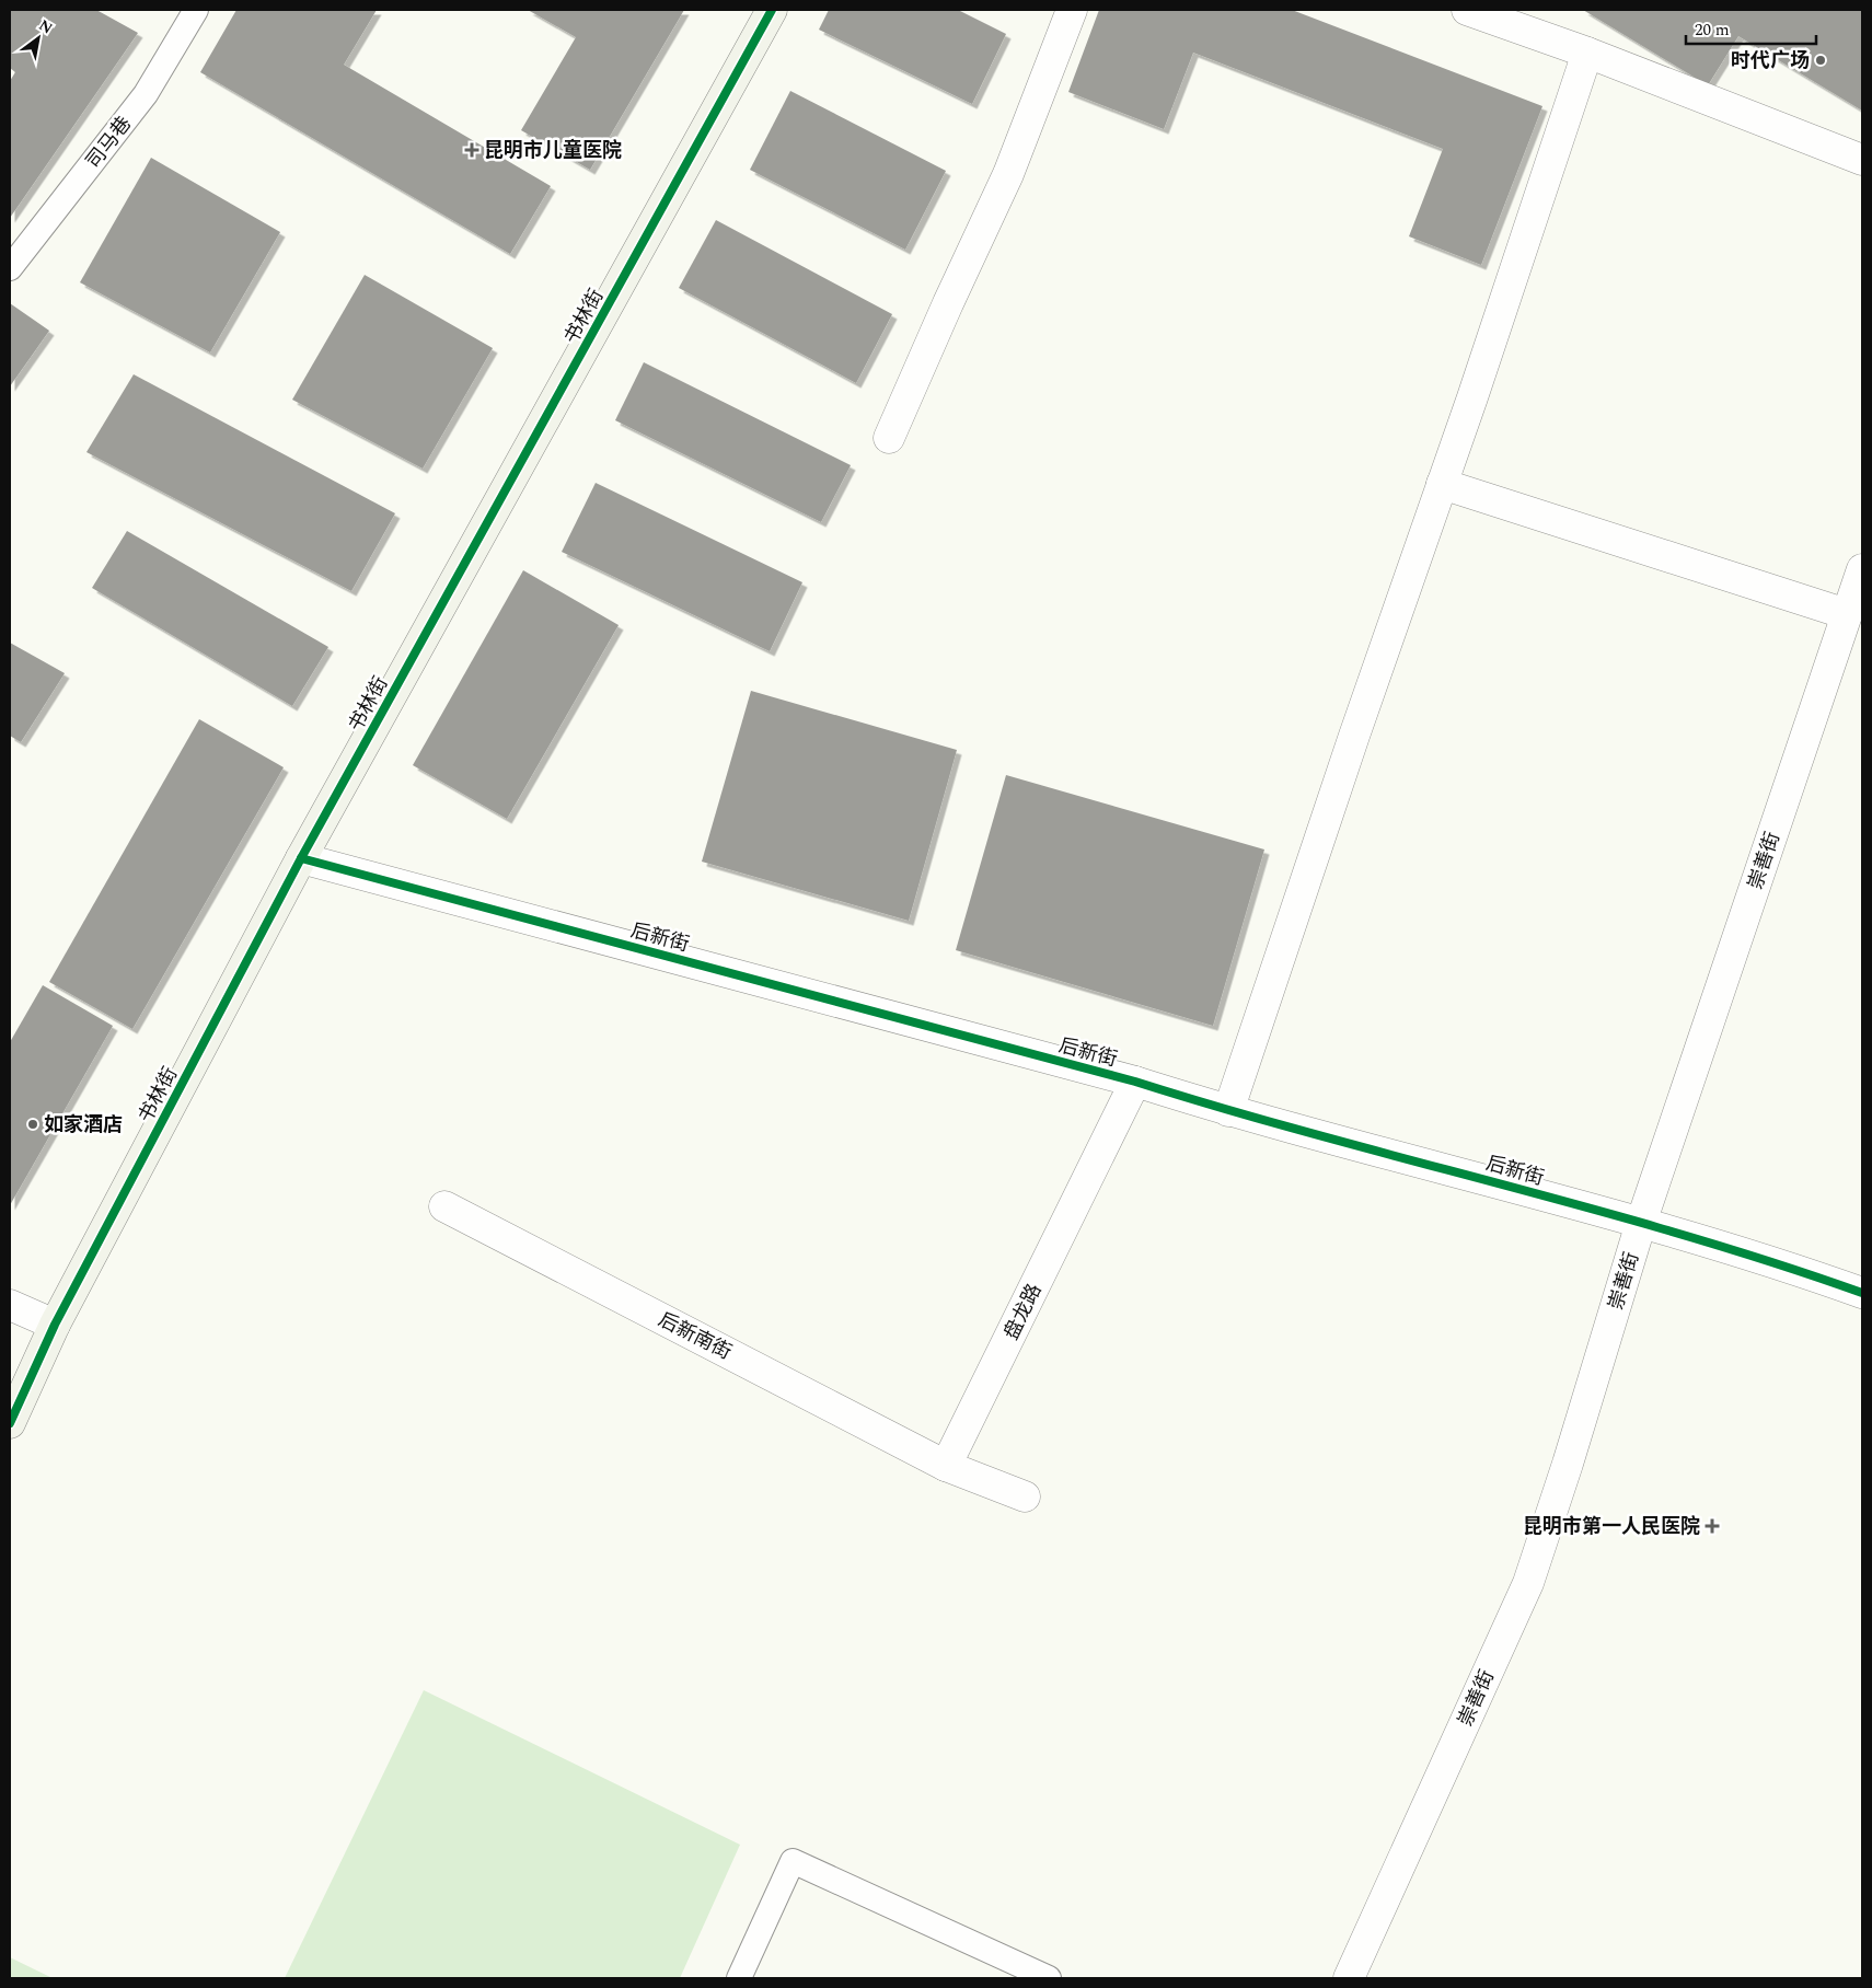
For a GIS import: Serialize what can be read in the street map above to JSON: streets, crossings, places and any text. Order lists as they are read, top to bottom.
{
  "streets": {
    "street": [
      "书林街",
      "崇善街",
      "后新街",
      "盘龙路",
      "后新南街"
    ],
    "lane": ["司马巷"]
  },
  "crossings": [
    ["书林街", "后新街"],
    ["崇善街", "后新街"],
    ["后新街", "盘龙路"],
    ["盘龙路", "后新南街"]
  ],
  "places": {
    "other": ["时代广场", "如家酒店"],
    "health": ["昆明市儿童医院", "昆明市第一人民医院"]
  },
  "scale_bar": "20 m",
  "north": "top right"
}
